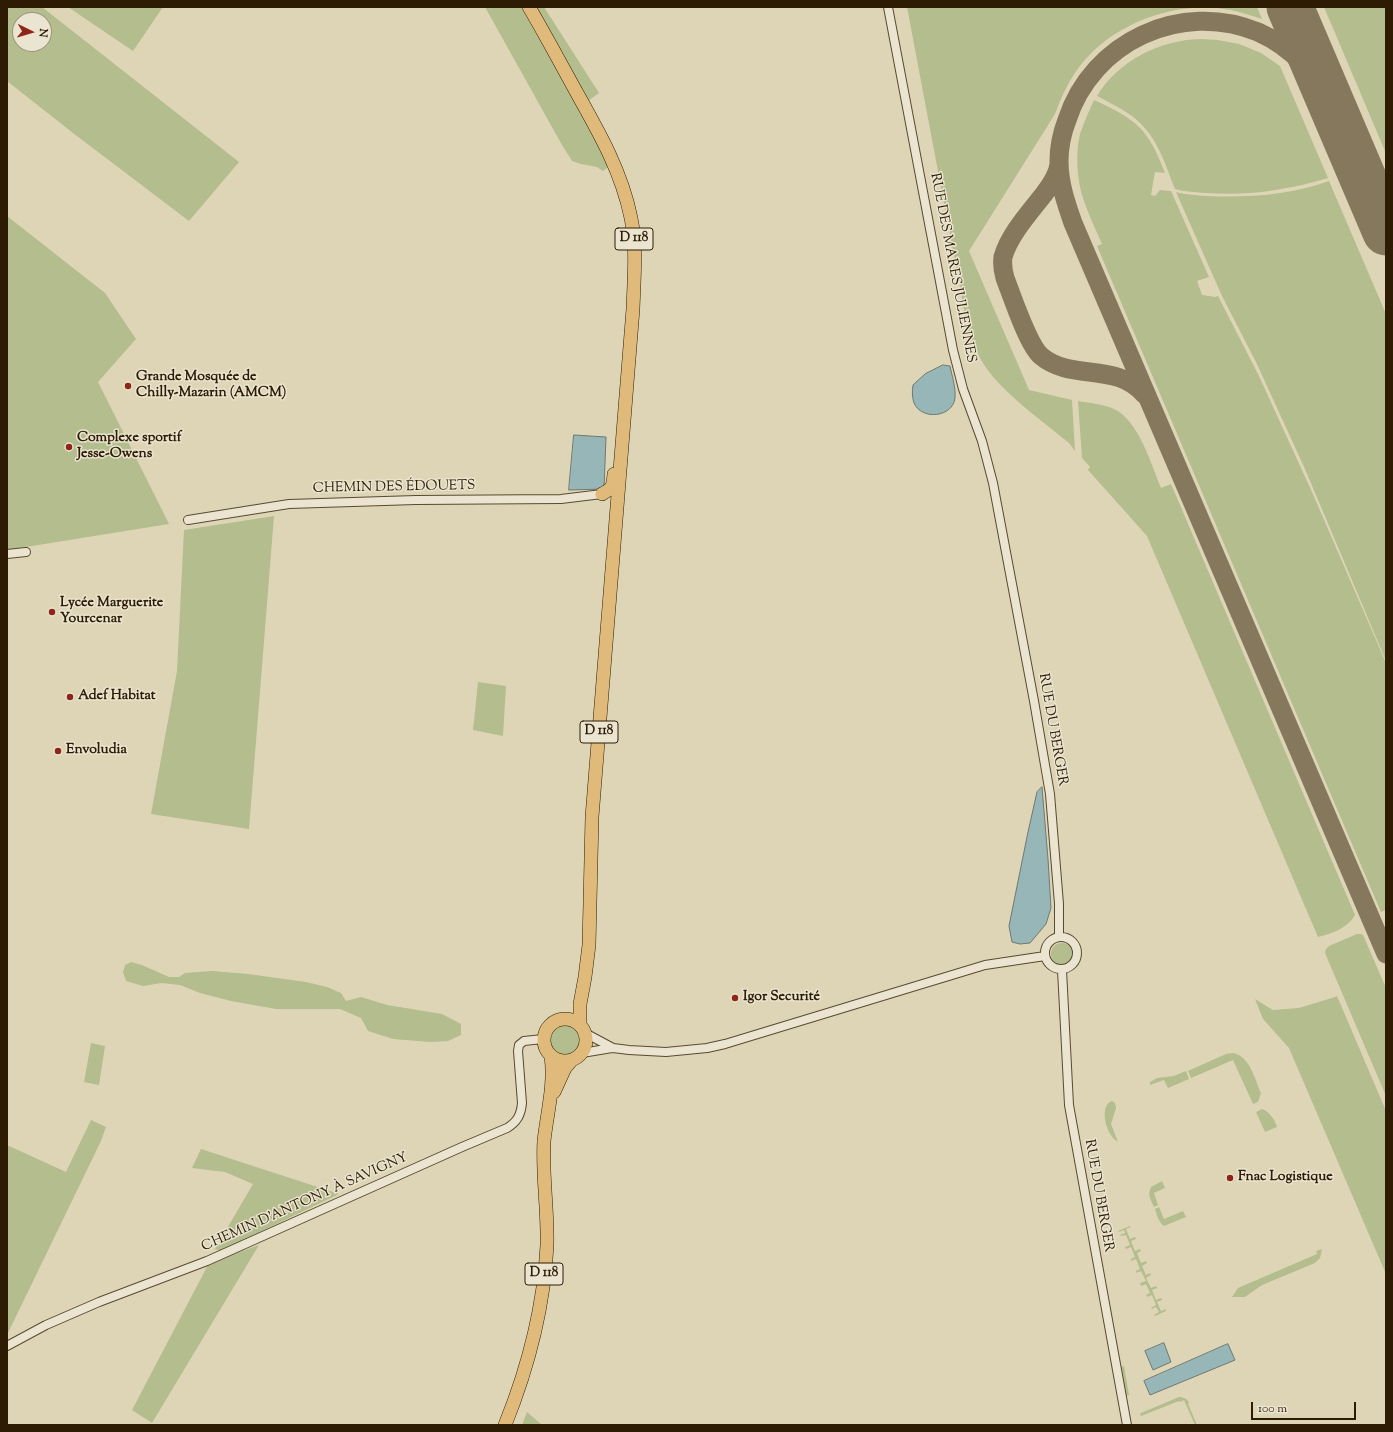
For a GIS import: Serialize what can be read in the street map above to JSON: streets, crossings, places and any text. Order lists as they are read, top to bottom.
{
  "streets": {
    "main road": ["D 118"],
    "street": [
      "RUE DES MARES JULIENNES",
      "CHEMIN DES ÉDOUETS",
      "RUE DU BERGER",
      "CHEMIN D'ANTONY À SAVIGNY"
    ]
  },
  "crossings": [
    ["D 118", "CHEMIN D'ANTONY À SAVIGNY"],
    ["RUE DES MARES JULIENNES", "RUE DU BERGER"]
  ],
  "places": [
    "Grande Mosquée de Chilly-Mazarin (AMCM)",
    "Complexe sportif Jesse-Owens",
    "Lycée Marguerite Yourcenar",
    "Adef Habitat",
    "Envoludia",
    "Igor Securité",
    "Fnac Logistique"
  ],
  "scale_bar": "100 m",
  "north": "right"
}
